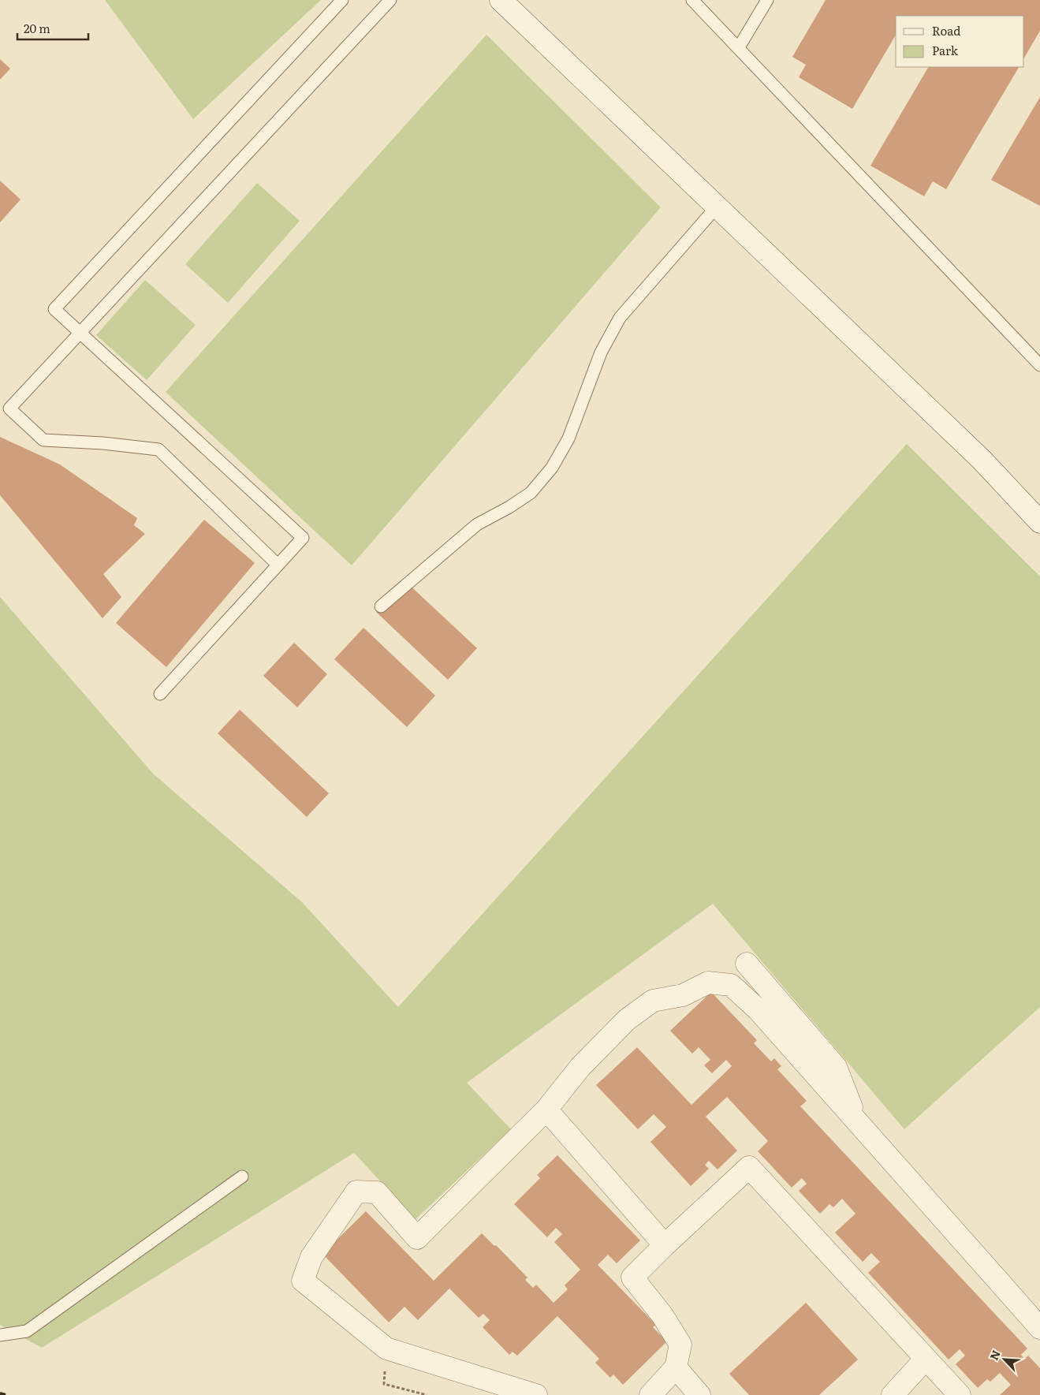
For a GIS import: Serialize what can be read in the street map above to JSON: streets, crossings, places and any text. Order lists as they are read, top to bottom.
{
  "legend": ["Road", "Park"],
  "scale_bar": "20 m",
  "north": "top left"
}
